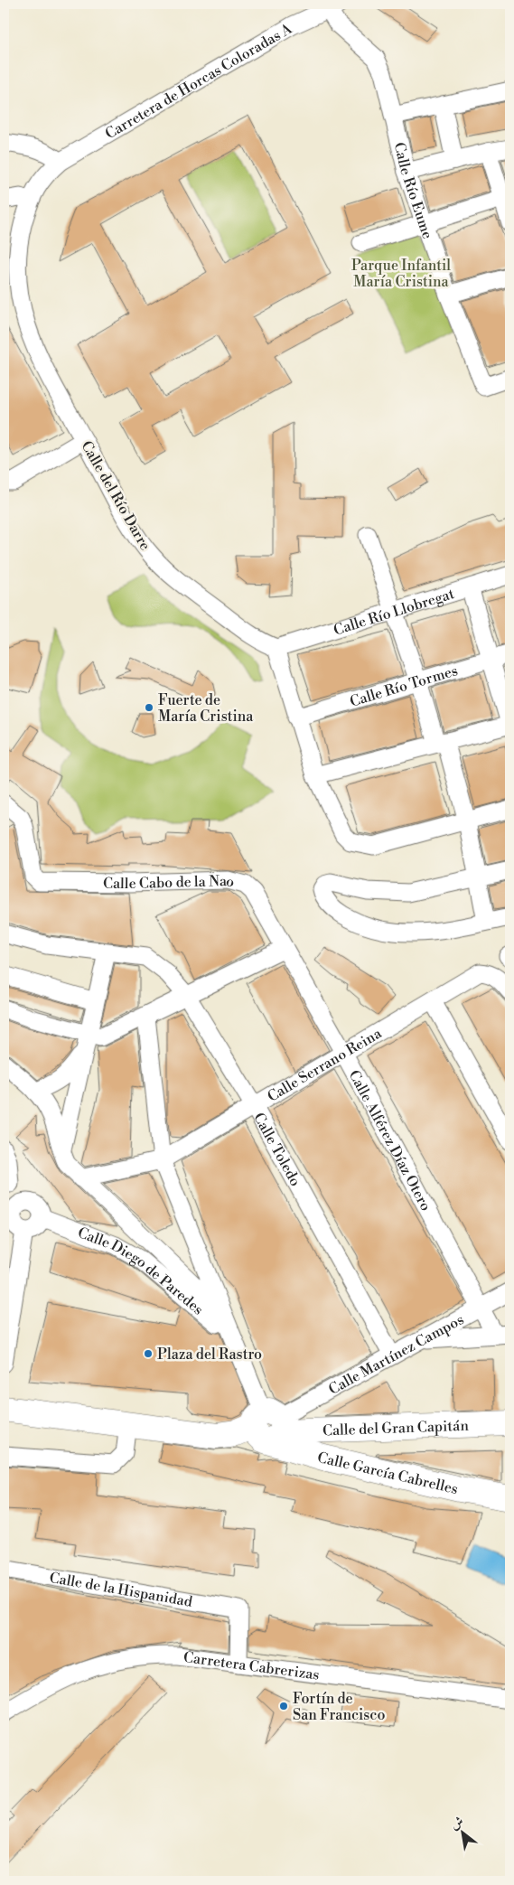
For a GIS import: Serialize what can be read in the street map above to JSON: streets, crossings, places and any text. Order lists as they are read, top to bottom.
{
  "streets": {
    "main road": ["Calle del Gran Capitán", "Calle García Cabrelles"],
    "street": [
      "Carretera de Horcas Coloradas A",
      "Calle Río Eume",
      "Calle del Río Darre",
      "Calle Río Llobregat",
      "Calle Río Tormes",
      "Calle Cabo de la Nao",
      "Calle Serrano Reina",
      "Calle Alférez Díaz Otero",
      "Calle Toledo",
      "Calle Diego de Paredes",
      "Calle Martínez Campos",
      "Calle de la Hispanidad",
      "Carretera Cabrerizas"
    ]
  },
  "crossings": [
    ["Carretera de Horcas Coloradas A", "Calle Río Eume"],
    ["Carretera de Horcas Coloradas A", "Calle del Río Darre"],
    ["Calle del Río Darre", "Calle Río Llobregat"],
    ["Calle Cabo de la Nao", "Calle Alférez Díaz Otero"],
    ["Calle Serrano Reina", "Calle Alférez Díaz Otero"],
    ["Calle Serrano Reina", "Calle Toledo"],
    ["Calle Alférez Díaz Otero", "Calle Martínez Campos"],
    ["Calle Toledo", "Calle Martínez Campos"],
    ["Calle Martínez Campos", "Calle del Gran Capitán"],
    ["Calle Martínez Campos", "Calle García Cabrelles"],
    ["Calle del Gran Capitán", "Calle García Cabrelles"],
    ["Calle de la Hispanidad", "Carretera Cabrerizas"]
  ],
  "parks": ["Parque Infantil María Cristina"],
  "places": ["Fuerte de María Cristina", "Plaza del Rastro", "Fortín de San Francisco"],
  "north": "top left"
}
